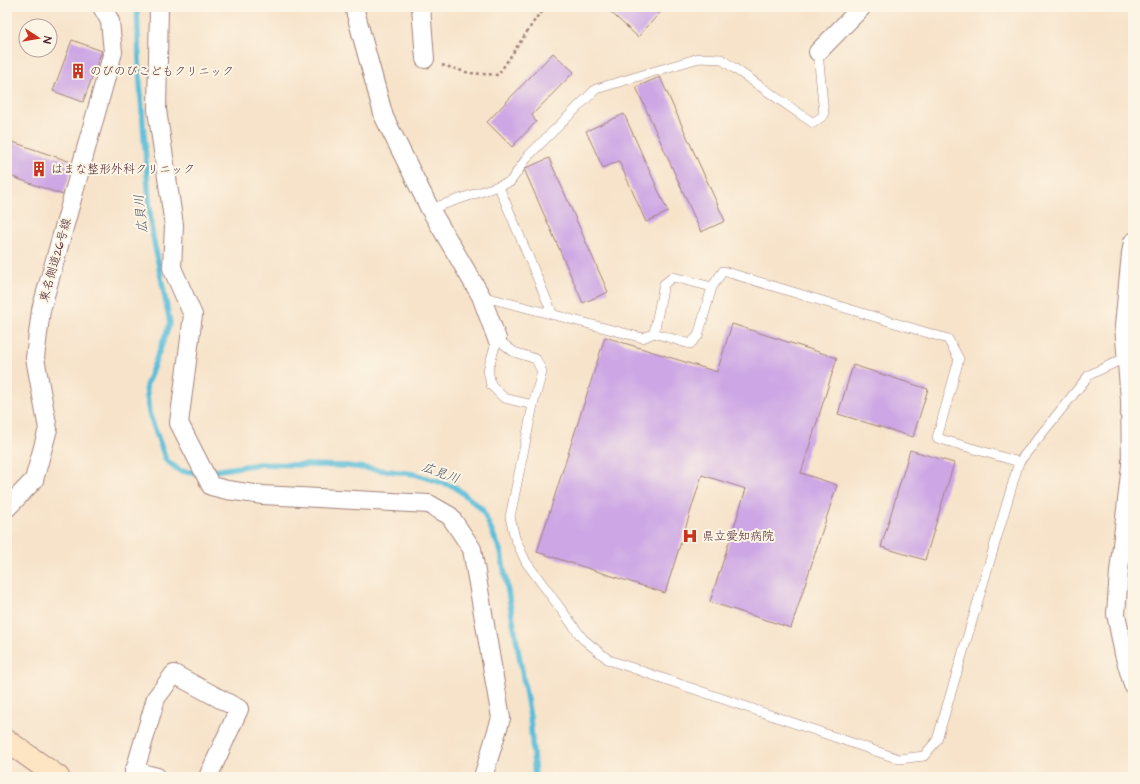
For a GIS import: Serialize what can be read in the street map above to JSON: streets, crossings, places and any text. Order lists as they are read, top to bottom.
{
  "streets": {
    "street": ["東名側道26号線"]
  },
  "water": ["広貝川", "広見川"],
  "places": {
    "building": ["のびのびこどもクリニック", "はまな整形外科クリニック"],
    "hospital": ["県立愛知病院"]
  },
  "north": "right"
}
